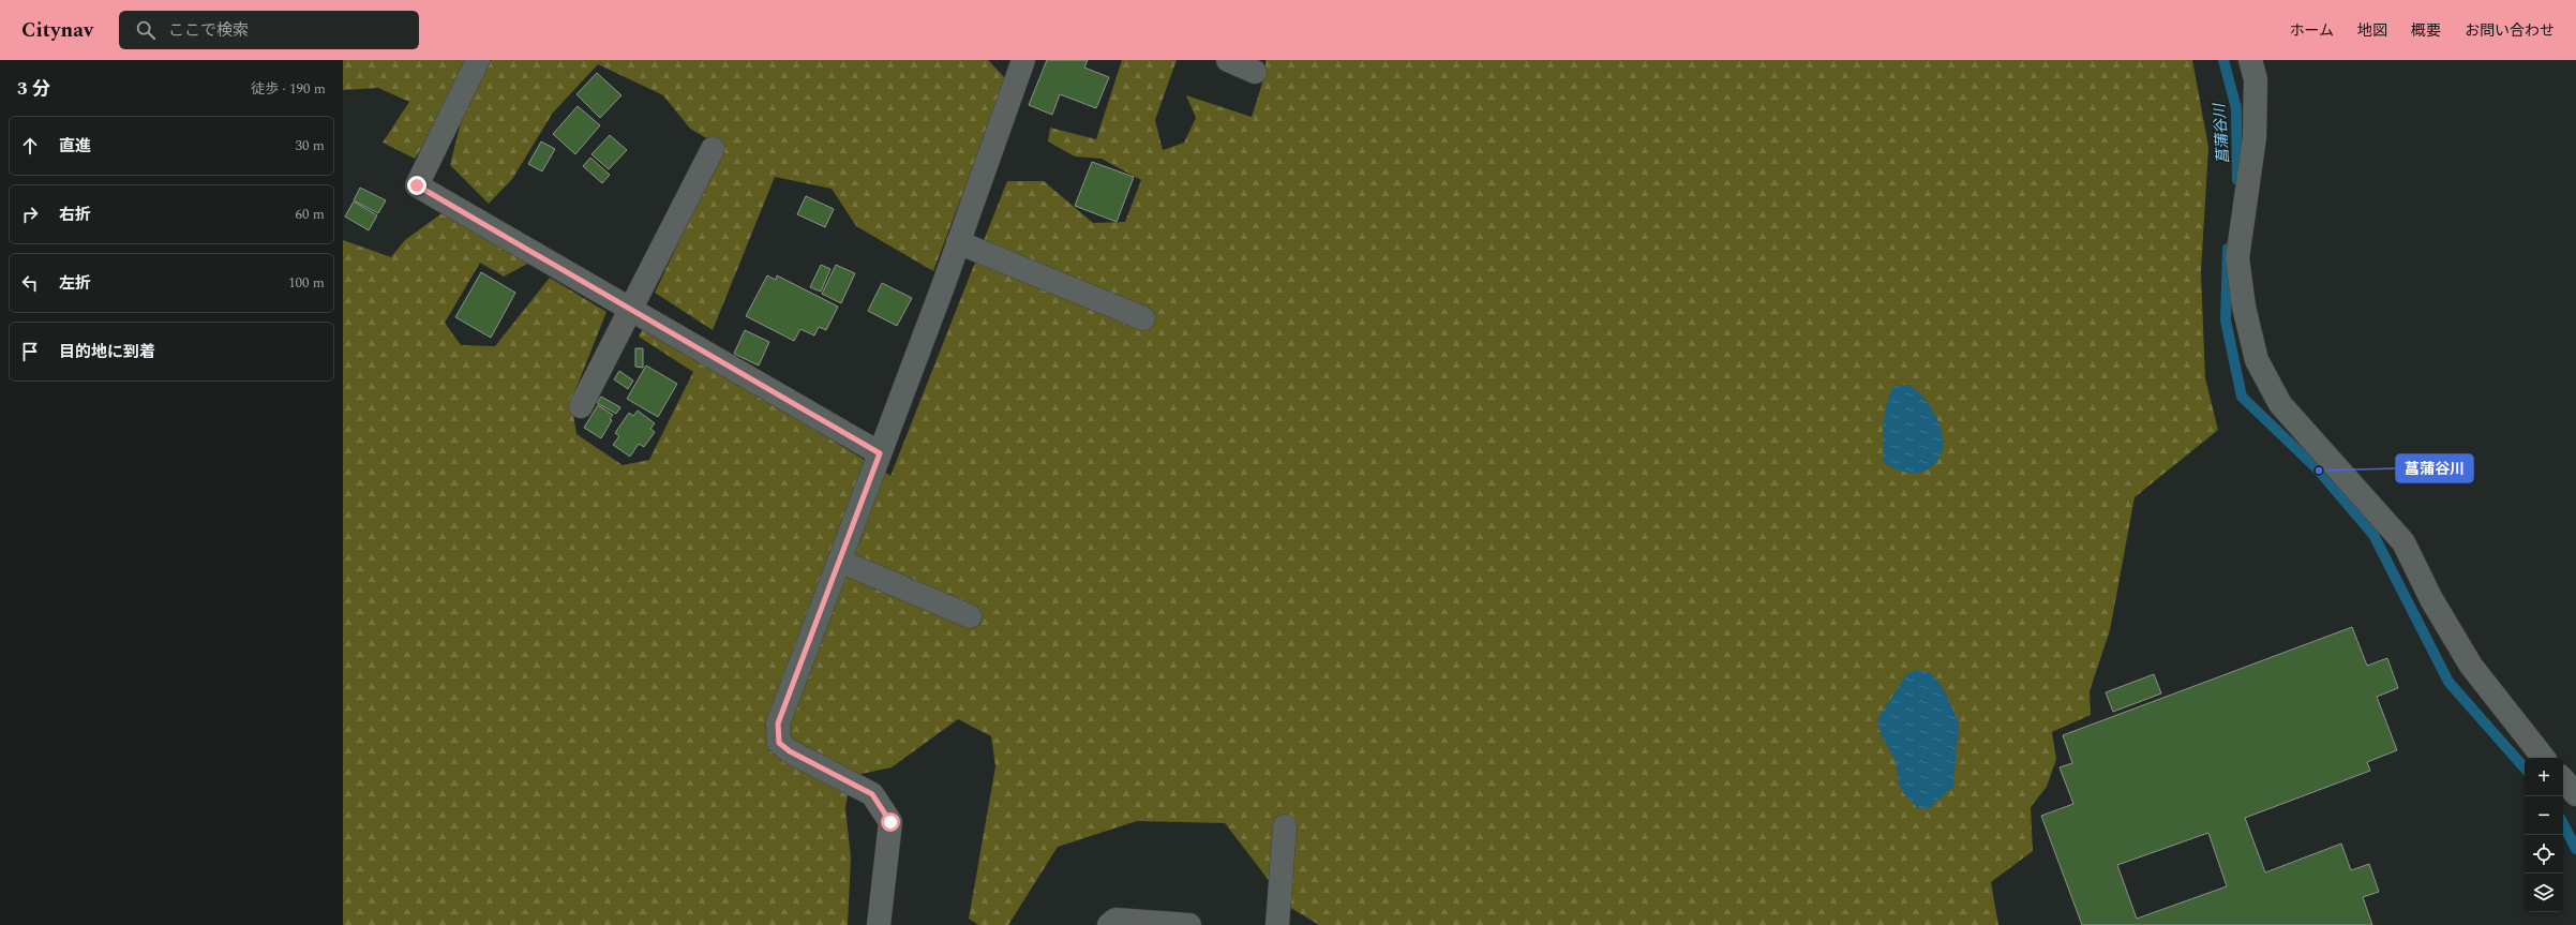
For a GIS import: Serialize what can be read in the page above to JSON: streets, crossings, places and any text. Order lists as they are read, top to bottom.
{
  "water": ["菖蒲谷川"],
  "places": ["菖蒲谷川"],
  "page": {
    "header": "Citynav",
    "search": "ここで検索",
    "nav": [
      "ホーム",
      "地図",
      "概要",
      "お問い合わせ"
    ],
    "heading": ["3 分", "徒歩 · 190 m"],
    "list": [
      ["直進", "30 m"],
      ["右折", "60 m"],
      ["左折", "100 m"],
      "目的地に到着"
    ],
    "map_buttons": ["+", "−"]
  }
}
